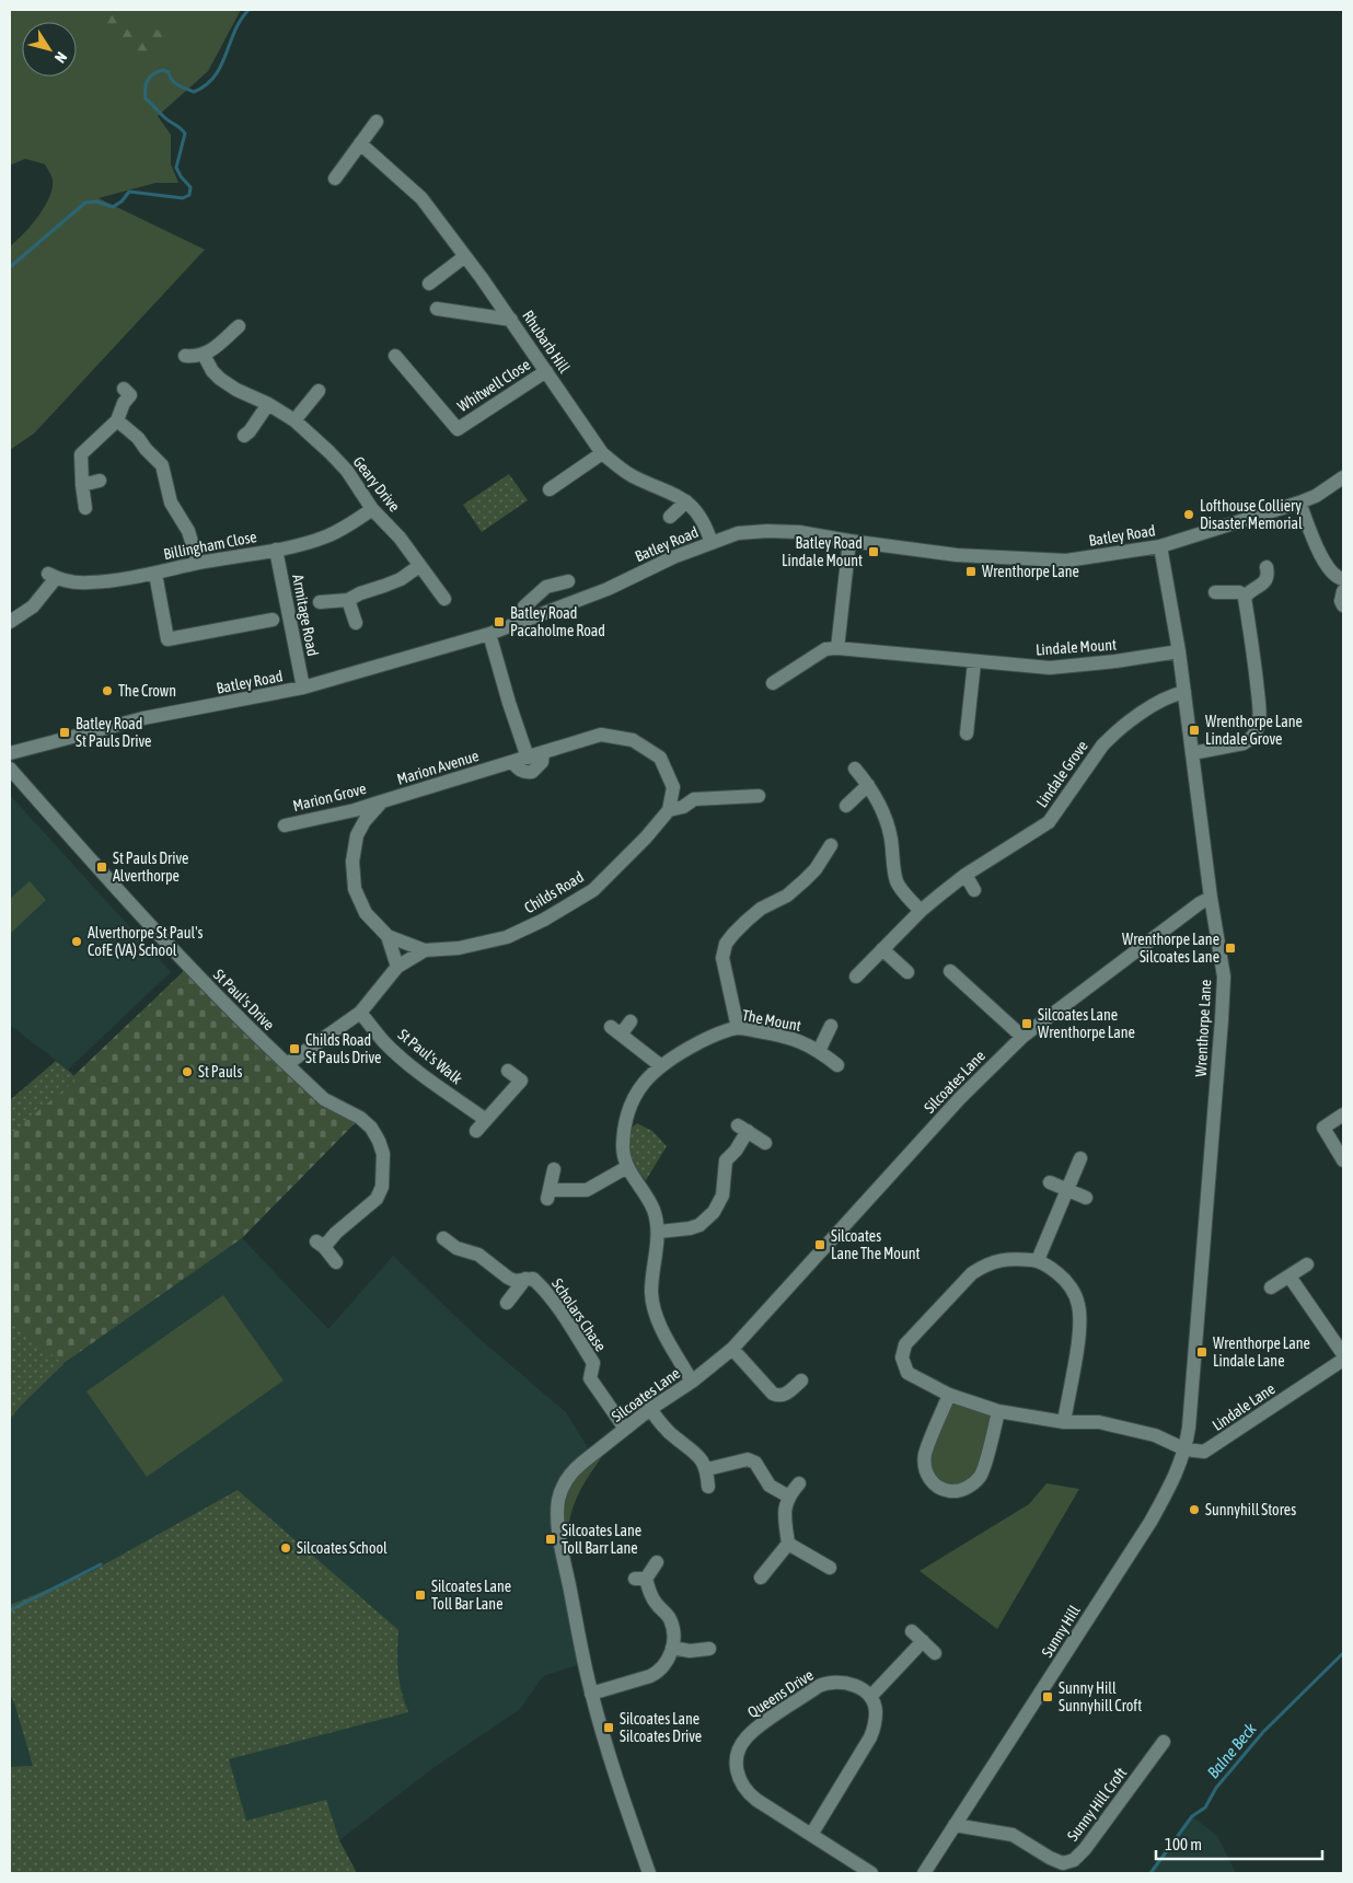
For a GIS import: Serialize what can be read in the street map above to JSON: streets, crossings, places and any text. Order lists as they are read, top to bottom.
{
  "streets": {
    "street": [
      "Rhubarb Hill",
      "Whitwell Close",
      "Geary Drive",
      "Batley Road",
      "Billingham Close",
      "Armitage Road",
      "Lindale Mount",
      "Marion Avenue",
      "Lindale Grove",
      "Marion Grove",
      "Childs Road",
      "St Paul's Drive",
      "The Mount",
      "Wrenthorpe Lane",
      "St Paul's Walk",
      "Silcoates Lane",
      "Scholars Chase",
      "Lindale Lane",
      "Sunny Hill",
      "Queens Drive",
      "Sunny Hill Croft"
    ]
  },
  "crossings": [
    ["Rhubarb Hill", "Whitwell Close"],
    ["Rhubarb Hill", "Batley Road"],
    ["Geary Drive", "Billingham Close"],
    ["Batley Road", "Armitage Road"],
    ["Batley Road", "Wrenthorpe Lane"],
    ["Billingham Close", "Armitage Road"],
    ["Lindale Mount", "Wrenthorpe Lane"],
    ["Marion Avenue", "Marion Grove"],
    ["Marion Avenue", "Childs Road"],
    ["Lindale Grove", "Wrenthorpe Lane"],
    ["Childs Road", "St Paul's Walk"],
    ["Wrenthorpe Lane", "Silcoates Lane"],
    ["Wrenthorpe Lane", "Lindale Lane"],
    ["Wrenthorpe Lane", "Sunny Hill"],
    ["Silcoates Lane", "Scholars Chase"],
    ["Lindale Lane", "Sunny Hill"],
    ["Sunny Hill", "Sunny Hill Croft"]
  ],
  "water": ["Balne Beck"],
  "places": {
    "other": [
      "Lofthouse Colliery Disaster Memorial",
      "The Crown",
      "Alverthorpe St Paul's CofE (VA) School",
      "St Pauls",
      "Sunnyhill Stores",
      "Silcoates School"
    ],
    "transit": [
      "Batley Road Lindale Mount",
      "Wrenthorpe Lane",
      "Batley Road Pacaholme Road",
      "Wrenthorpe Lane Lindale Grove",
      "Batley Road St Pauls Drive",
      "St Pauls Drive Alverthorpe",
      "Wrenthorpe Lane Silcoates Lane",
      "Silcoates Lane Wrenthorpe Lane",
      "Childs Road St Pauls Drive",
      "Silcoates Lane The Mount",
      "Wrenthorpe Lane Lindale Lane",
      "Silcoates Lane Toll Barr Lane",
      "Silcoates Lane Toll Bar Lane",
      "Sunny Hill Sunnyhill Croft",
      "Silcoates Lane Silcoates Drive"
    ]
  },
  "scale_bar": "100 m",
  "north": "bottom right"
}
